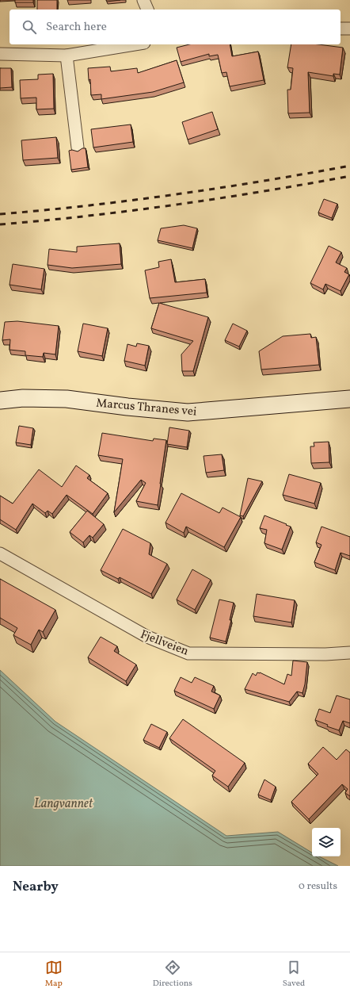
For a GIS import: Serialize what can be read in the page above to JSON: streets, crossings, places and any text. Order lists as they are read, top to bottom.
{
  "streets": {
    "main road": ["Marcus Thranes vei"],
    "street": ["Fjellveien"]
  },
  "water": ["Langvannet"],
  "page": {
    "search": "Search here",
    "heading": ["Nearby", "0 results"],
    "nav": ["Map", "Directions", "Saved"]
  }
}
